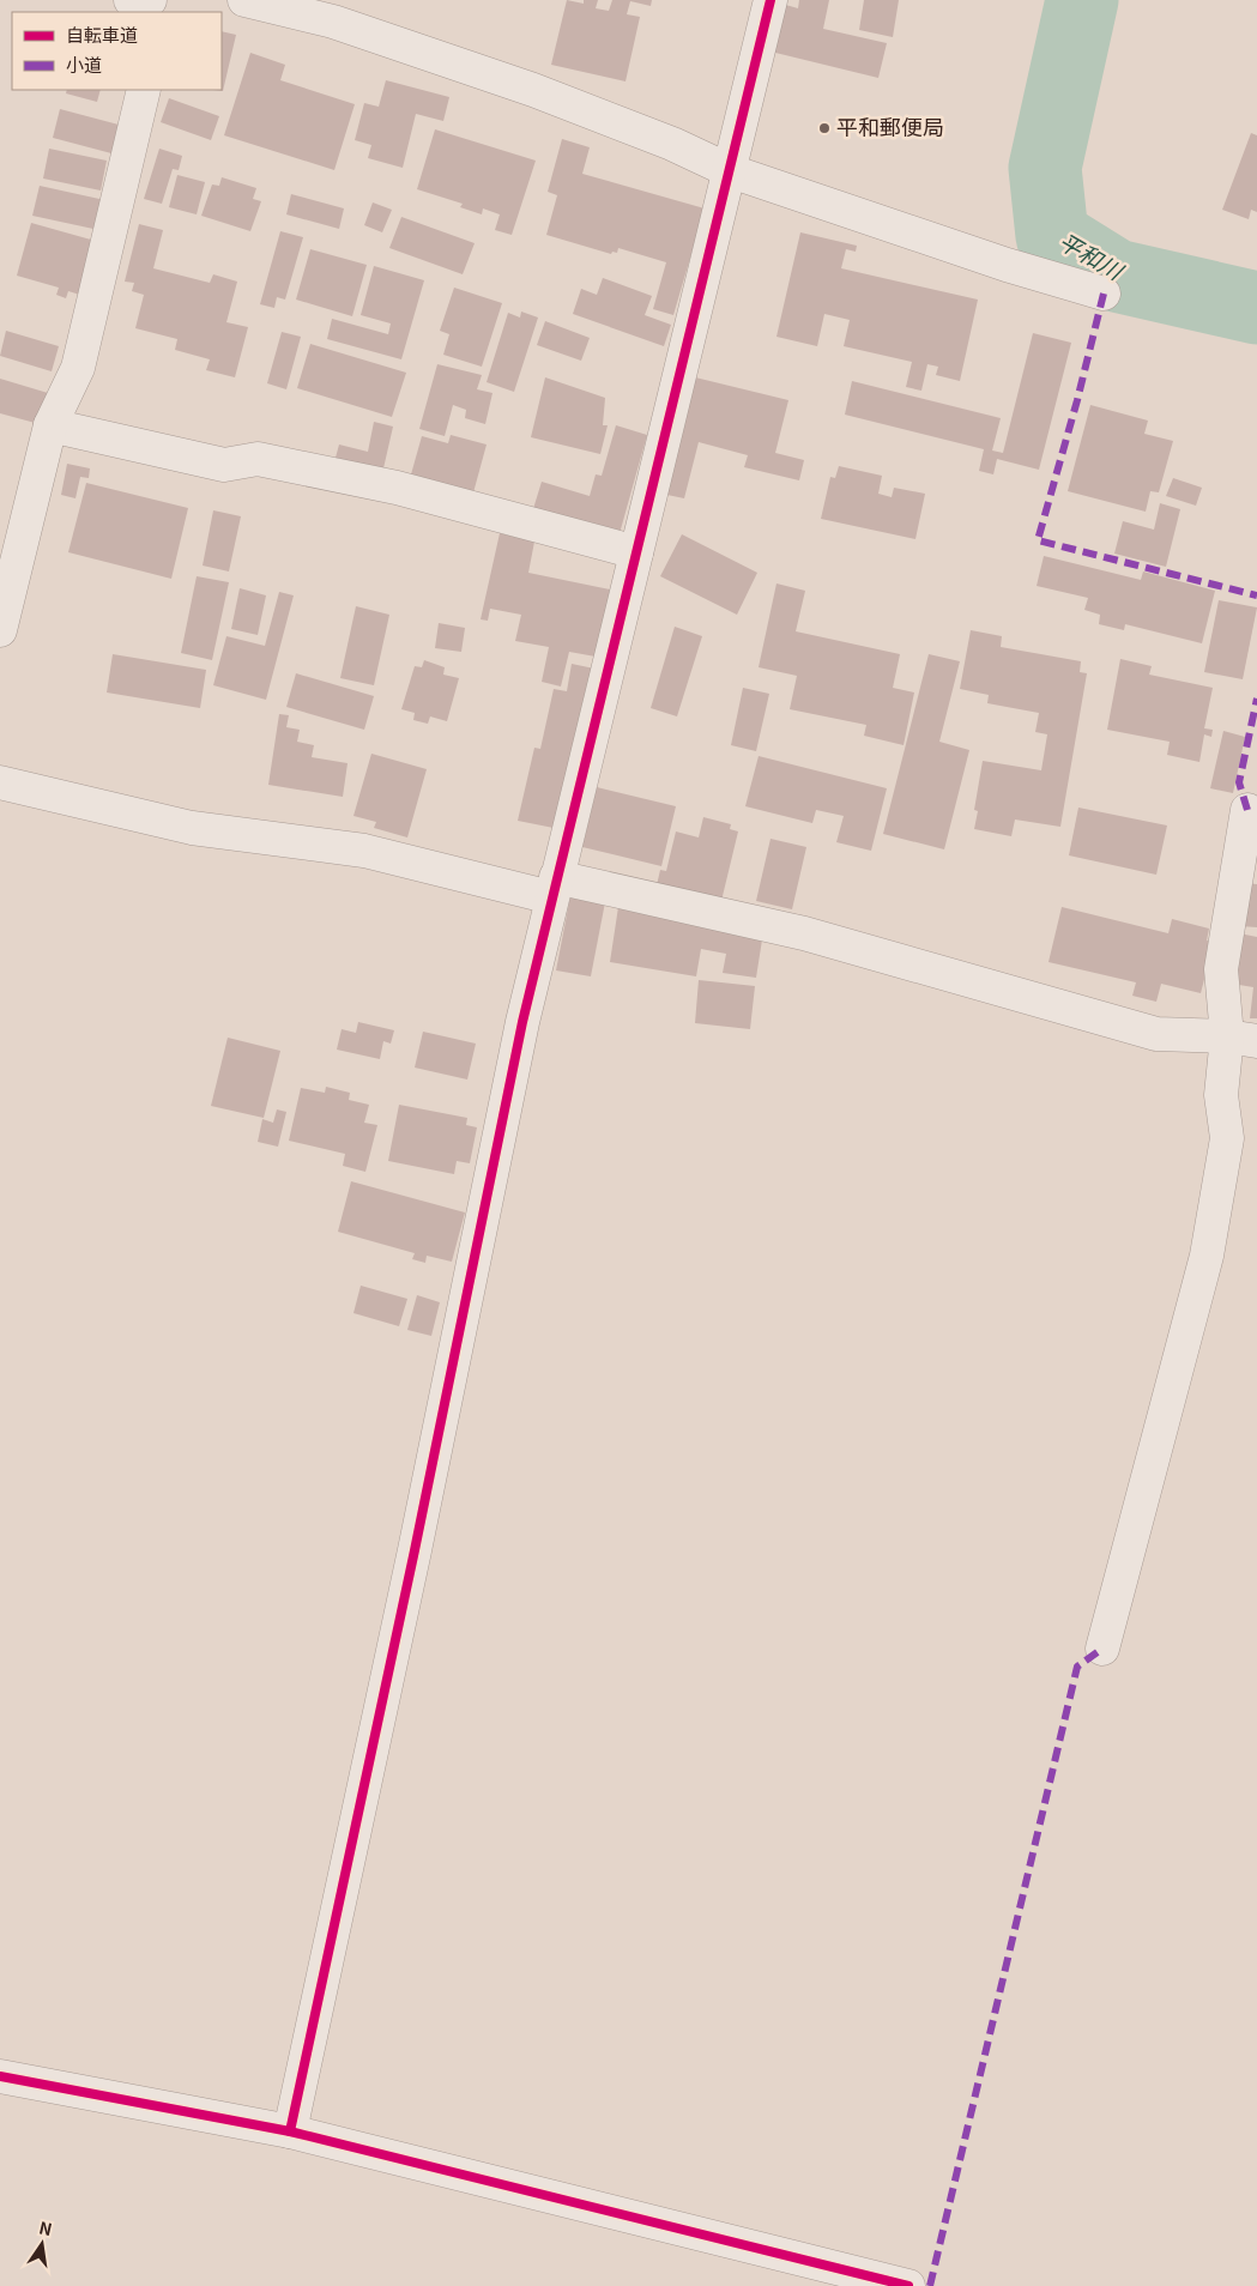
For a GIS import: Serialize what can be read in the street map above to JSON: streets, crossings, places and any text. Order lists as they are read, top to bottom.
{
  "water": ["平和川"],
  "places": ["平和郵便局"],
  "legend": ["自転車道", "小道"],
  "north": "top"
}
